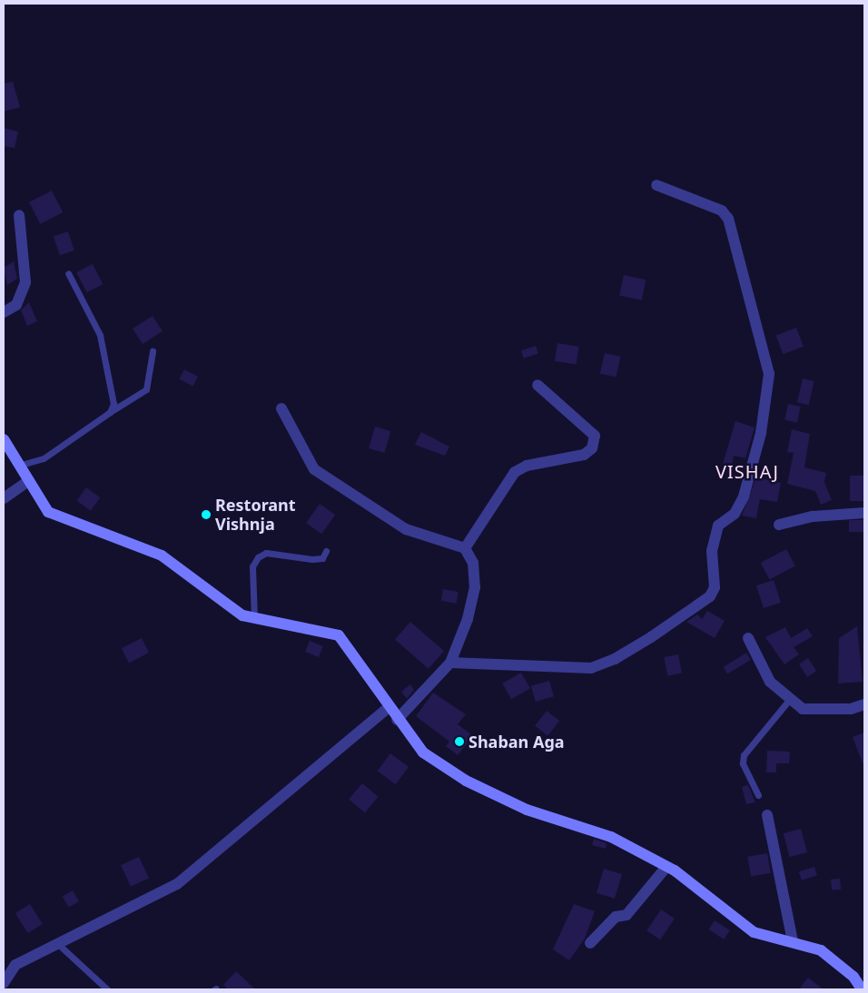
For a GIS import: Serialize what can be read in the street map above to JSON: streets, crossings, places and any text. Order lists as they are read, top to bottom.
{
  "districts": ["VISHAJ"],
  "places": ["Restorant Vishnja", "Shaban Aga"]
}
